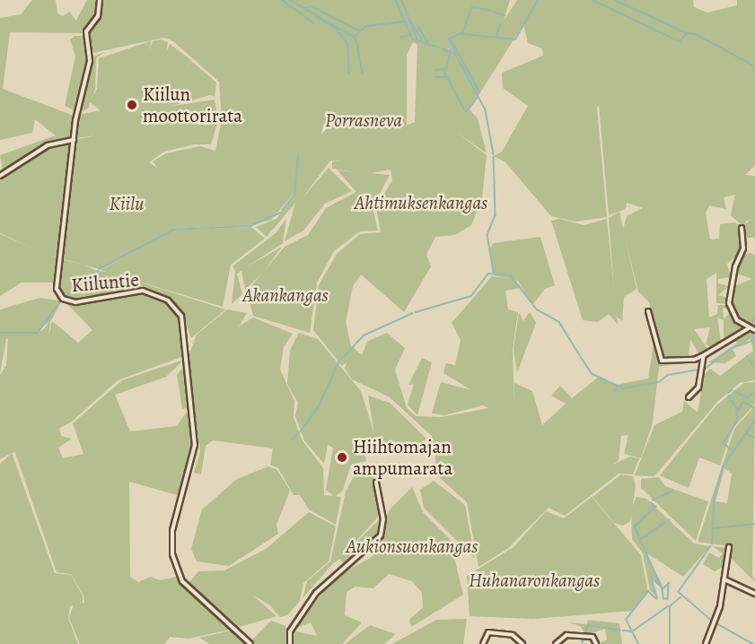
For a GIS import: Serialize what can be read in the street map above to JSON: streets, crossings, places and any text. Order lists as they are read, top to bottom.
{
  "streets": {
    "street": ["Kiiluntie"]
  },
  "parks": [
    "Porrasneva",
    "Ahtimuksenkangas",
    "Kiilu",
    "Akankangas",
    "Aukionsuonkangas",
    "Huhanaronkangas"
  ],
  "places": ["Kiilun moottorirata", "Hiihtomajan ampumarata"]
}
